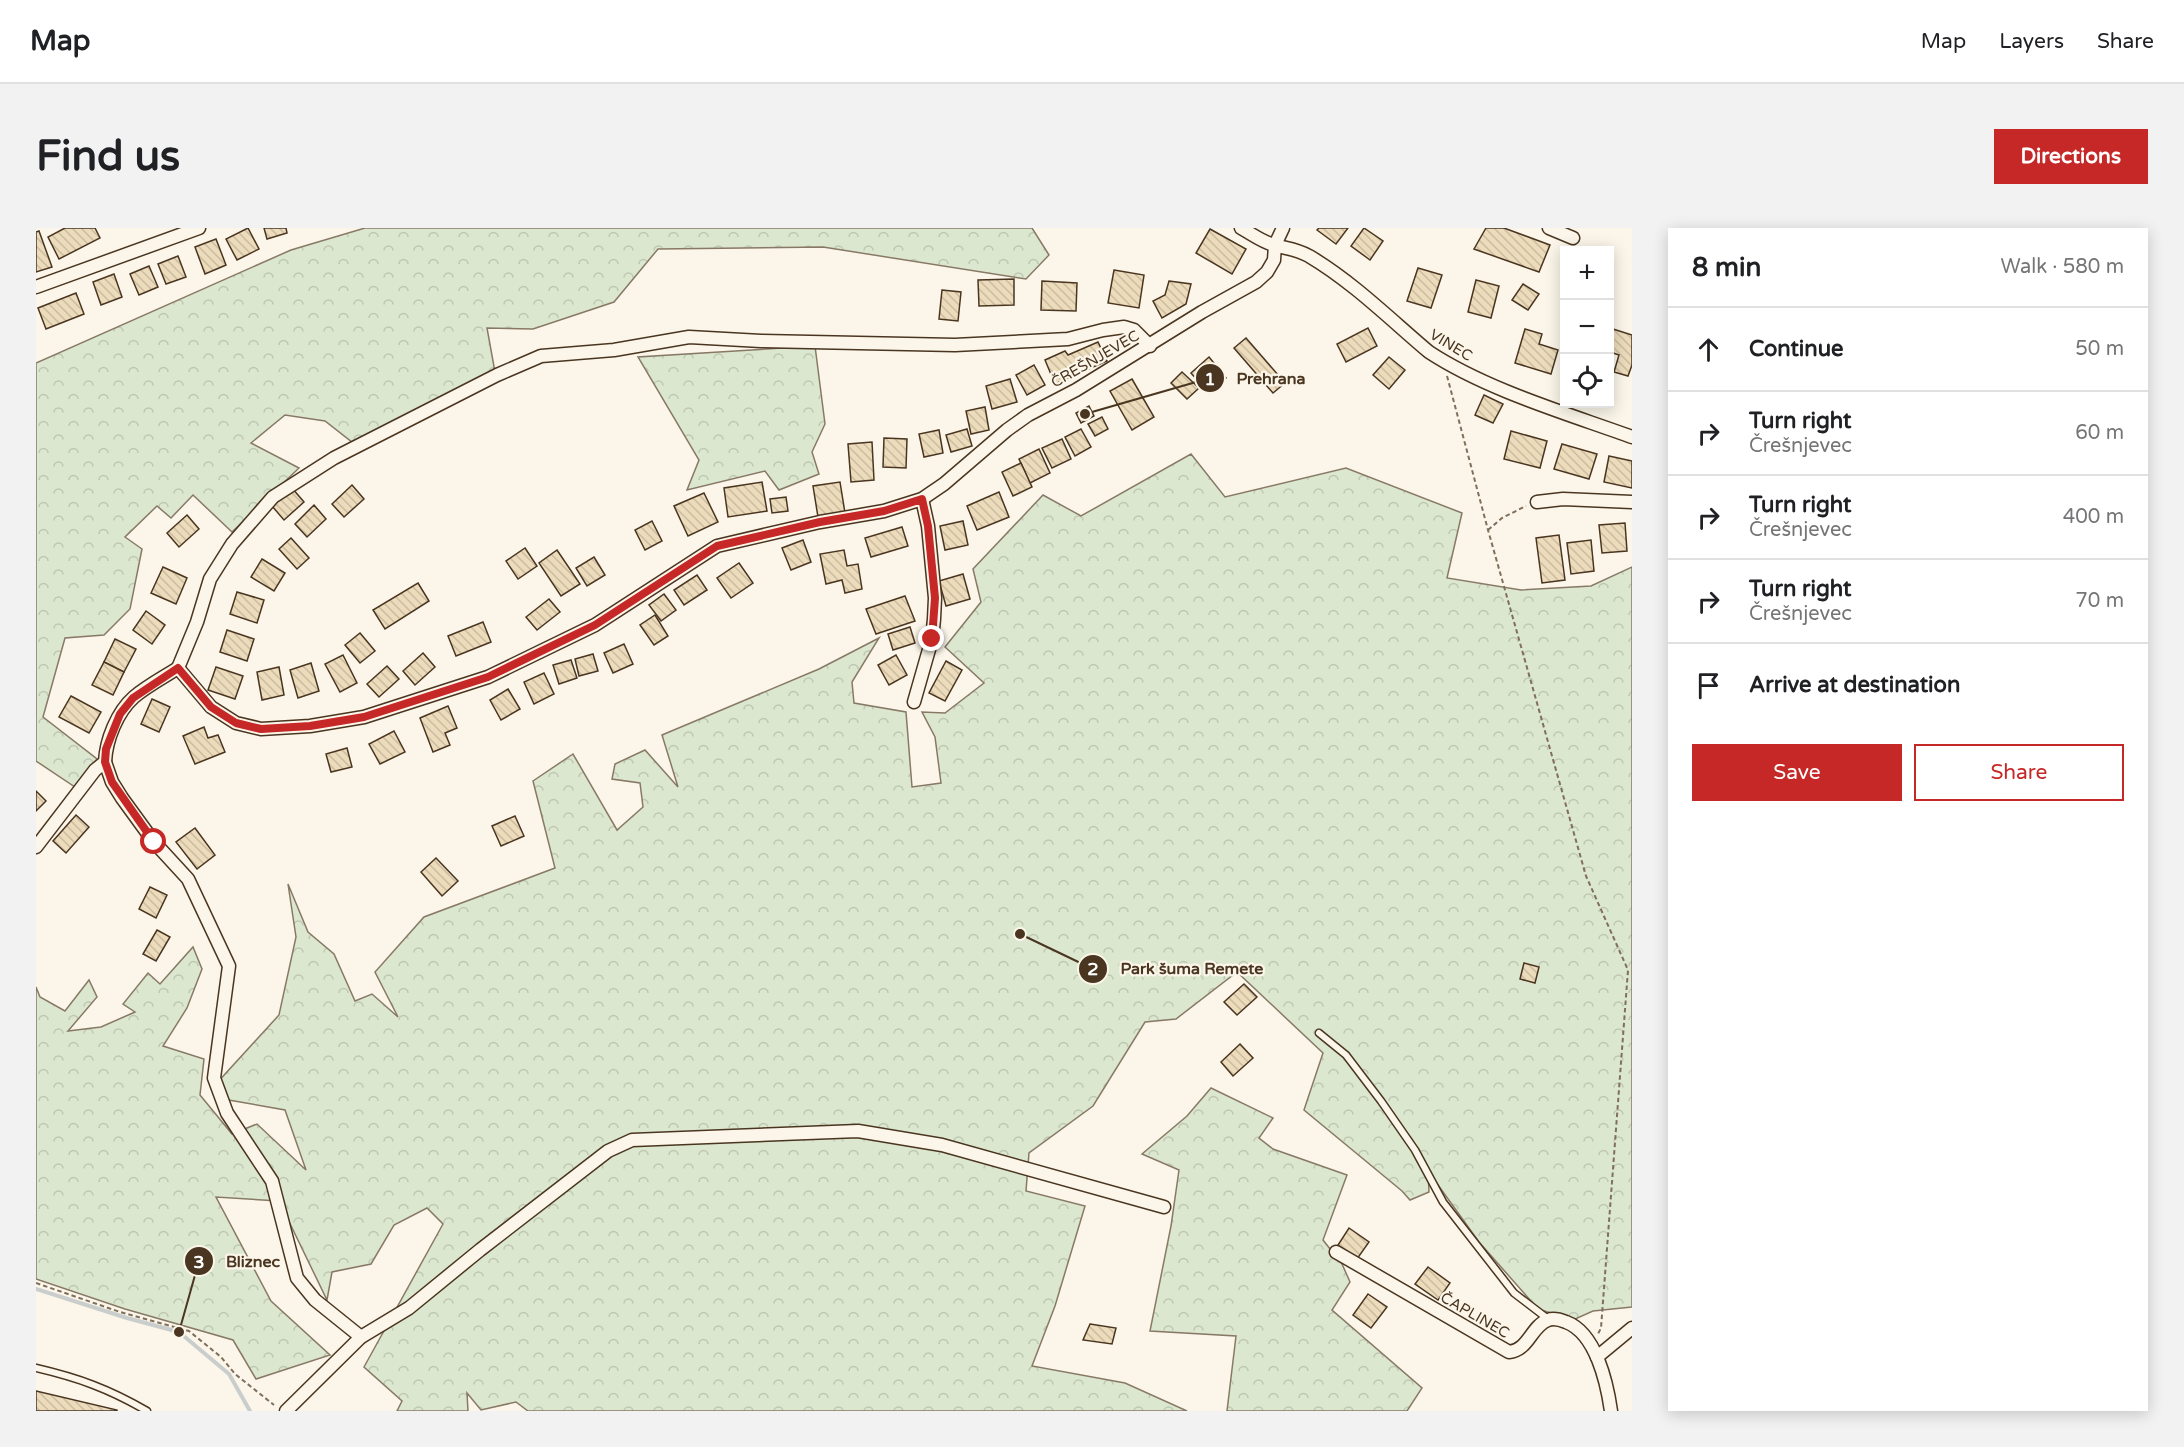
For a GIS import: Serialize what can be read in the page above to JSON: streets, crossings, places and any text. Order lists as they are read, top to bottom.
{
  "streets": {
    "street": ["VINEC", "ČREŠNJEVEC", "ČAPLINEC"]
  },
  "crossings": [
    ["VINEC", "ČREŠNJEVEC"]
  ],
  "places": ["Prehrana", "Park šuma Remete", "Bliznec"],
  "page": {
    "header": "Map",
    "nav": ["Map", "Layers", "Share"],
    "buttons": [
      "Directions",
      ["Save", "Share"]
    ],
    "title": "Find us",
    "heading": ["8 min", "Walk · 580 m"],
    "map_buttons": ["+", "−"],
    "list": [
      ["Continue", "50 m"],
      ["Turn right", "Črešnjevec", "60 m"],
      ["Turn right", "Črešnjevec", "400 m"],
      ["Turn right", "Črešnjevec", "70 m"],
      "Arrive at destination"
    ]
  }
}
